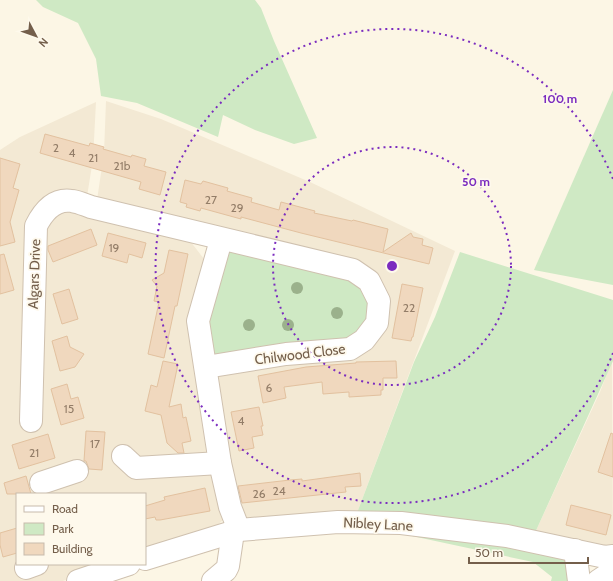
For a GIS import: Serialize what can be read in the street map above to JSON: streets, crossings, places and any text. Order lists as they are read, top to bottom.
{
  "streets": {
    "street": ["Algars Drive", "Chilwood Close", "Nibley Lane"]
  },
  "crossings": [
    ["Algars Drive", "Chilwood Close"]
  ],
  "house_numbers": [
    "2",
    "4",
    "21",
    "21b",
    "27",
    "29",
    "19",
    "22",
    "6",
    "15",
    "4",
    "17",
    "21",
    "24",
    "26"
  ],
  "legend": ["Road", "Park", "Building"],
  "scale_bar": "50 m",
  "north": "bottom right",
  "rings": ["100 m", "50 m"]
}
